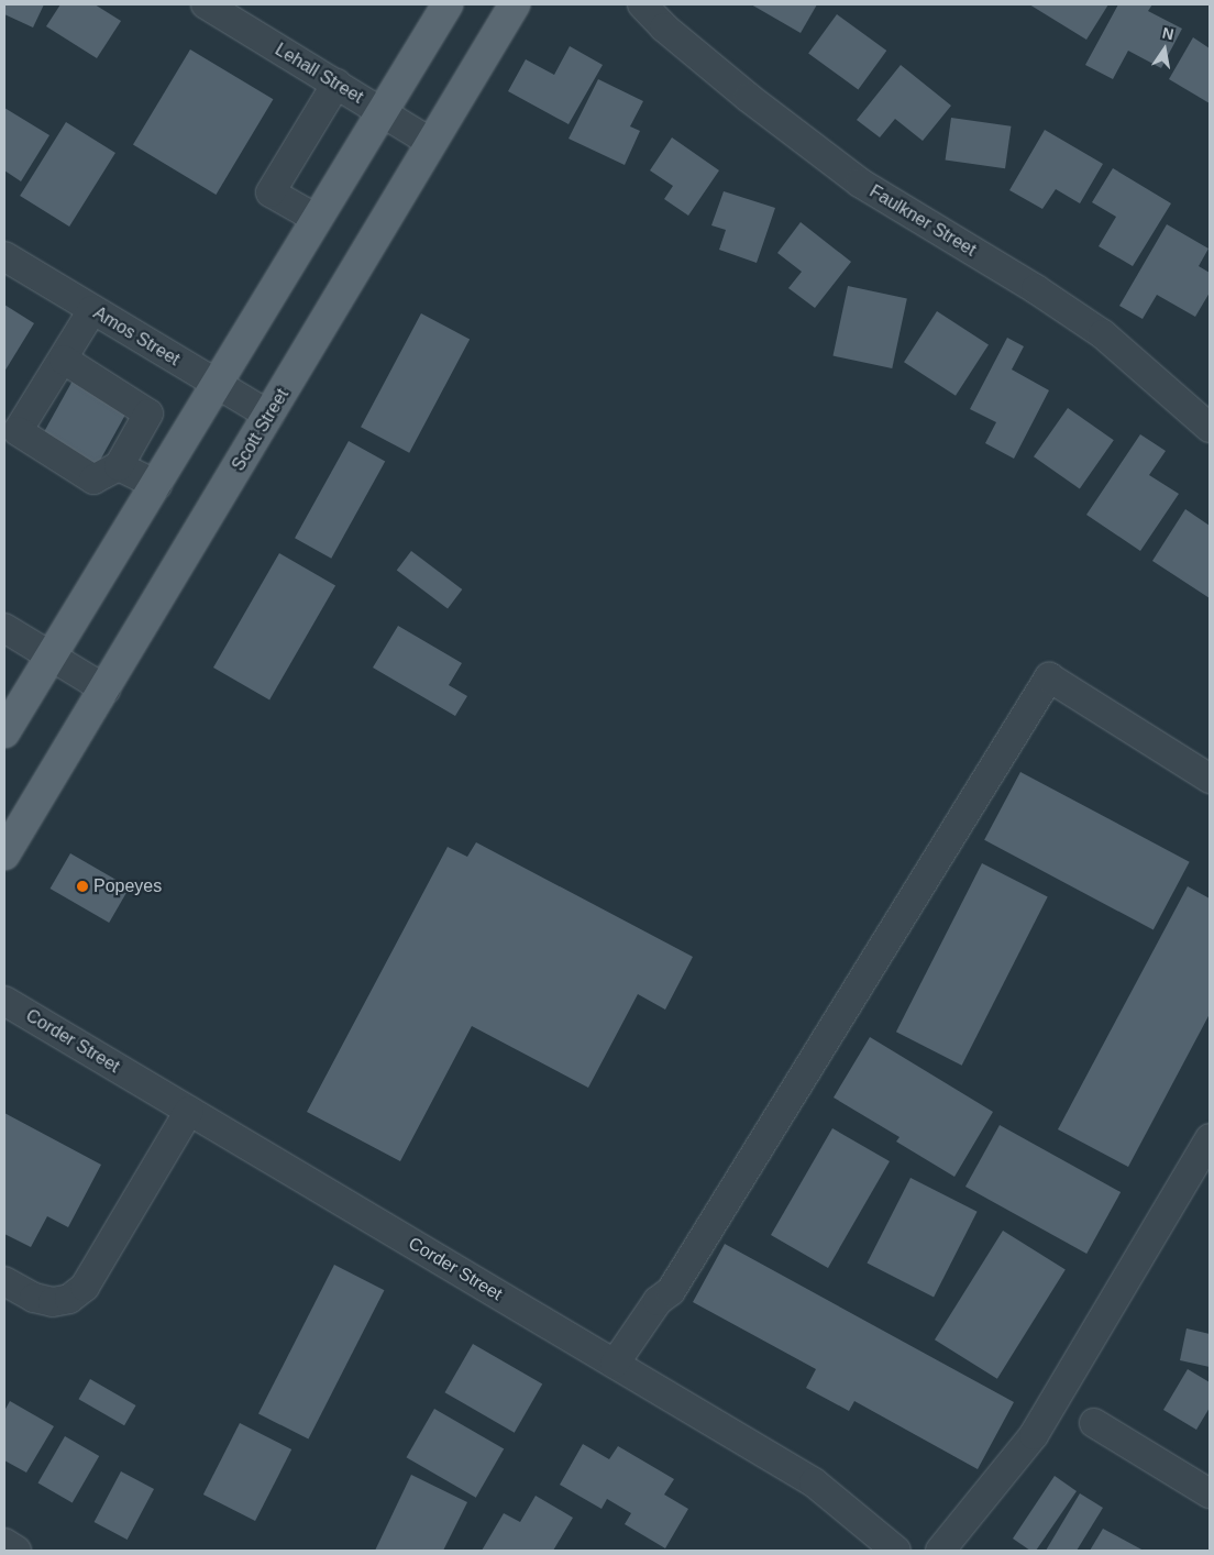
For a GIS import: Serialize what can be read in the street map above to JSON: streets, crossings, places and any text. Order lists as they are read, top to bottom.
{
  "streets": {
    "main road": ["Scott Street"],
    "street": [
      "Lehall Street",
      "Faulkner Street",
      "Amos Street",
      "Corder Street"
    ]
  },
  "crossings": [
    ["Lehall Street", "Scott Street"],
    ["Amos Street", "Scott Street"]
  ],
  "places": ["Popeyes"],
  "north": "top"
}
